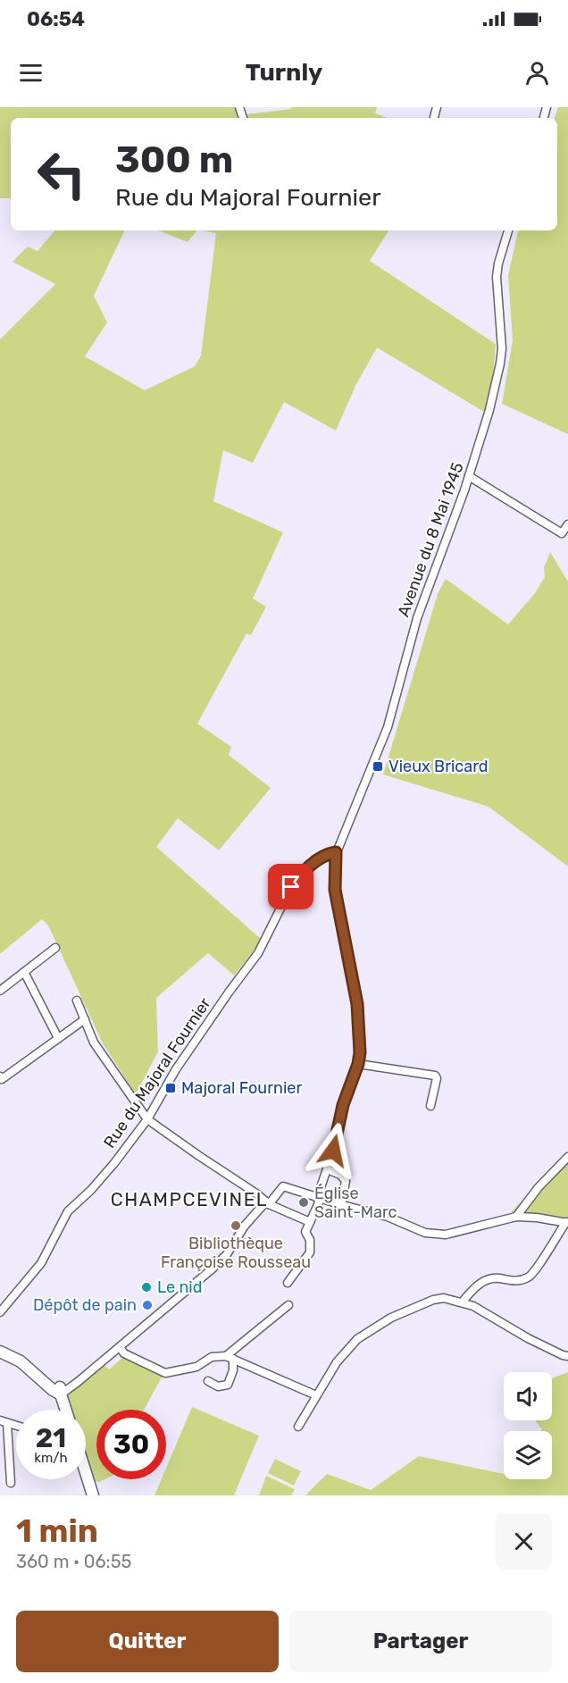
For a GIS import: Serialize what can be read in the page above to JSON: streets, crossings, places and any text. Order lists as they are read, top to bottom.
{
  "streets": {
    "street": ["Avenue du 8 Mai 1945", "Rue du Majoral Fournier"]
  },
  "crossings": [
    ["Avenue du 8 Mai 1945", "Rue du Majoral Fournier"]
  ],
  "districts": ["CHAMPCEVINEL"],
  "places": {
    "transit": ["Vieux Bricard", "Majoral Fournier"],
    "other": [
      "Église Saint-Marc",
      "Bibliothèque Françoise Rousseau",
      "Le nid",
      "Dépôt de pain"
    ]
  },
  "page": {
    "status": "06:54",
    "header": "Turnly",
    "turn": ["300 m", "Rue du Majoral Fournier"],
    "speed": "21 km/h",
    "limit": "30",
    "heading": ["1 min", "360 m · 06:55"],
    "buttons": ["Quitter", "Partager"]
  }
}
